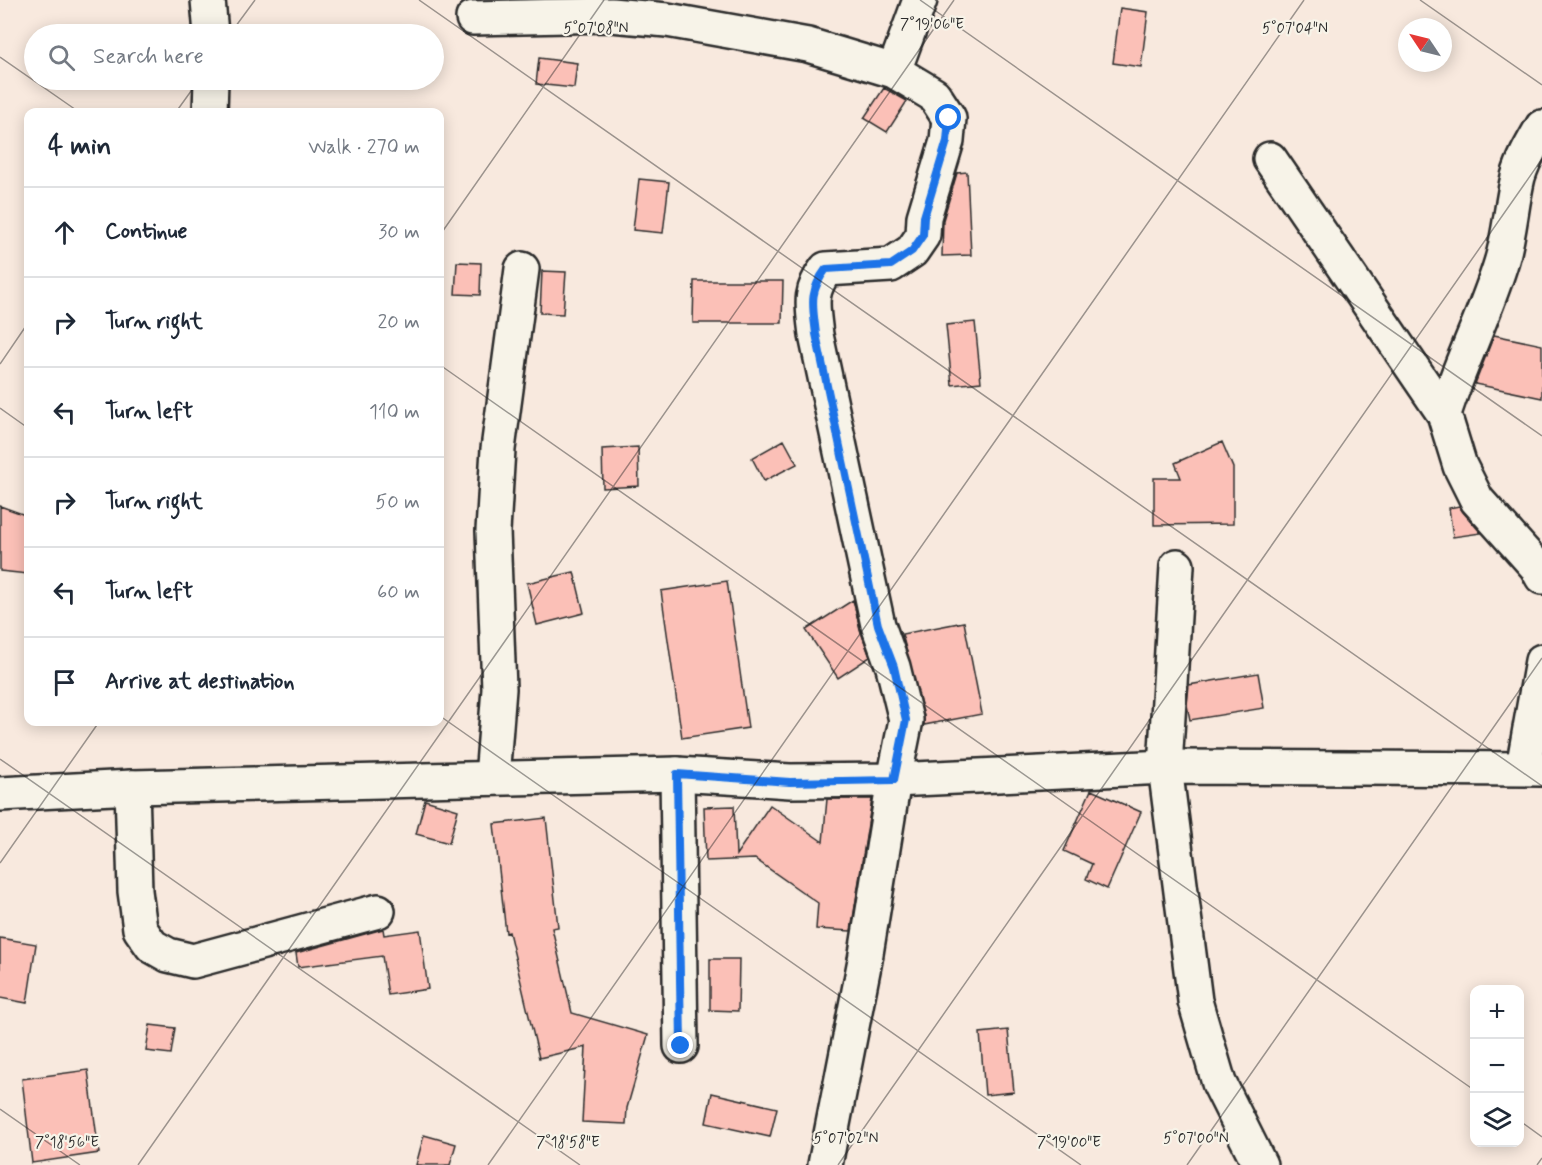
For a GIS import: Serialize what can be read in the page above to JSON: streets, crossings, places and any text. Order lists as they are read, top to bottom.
{
  "north": "top left",
  "page": {
    "search": "Search here",
    "heading": ["4 min", "Walk · 270 m"],
    "list": [
      ["Continue", "30 m"],
      ["Turn right", "20 m"],
      ["Turn left", "110 m"],
      ["Turn right", "50 m"],
      ["Turn left", "60 m"],
      "Arrive at destination"
    ],
    "map_buttons": ["+", "−"]
  },
  "coordinates": [
    "7°19'06\"E",
    "5°07'08\"N",
    "5°07'04\"N",
    "5°07'02\"N",
    "5°07'00\"N",
    "7°18'56\"E",
    "7°18'58\"E",
    "7°19'00\"E"
  ]
}
